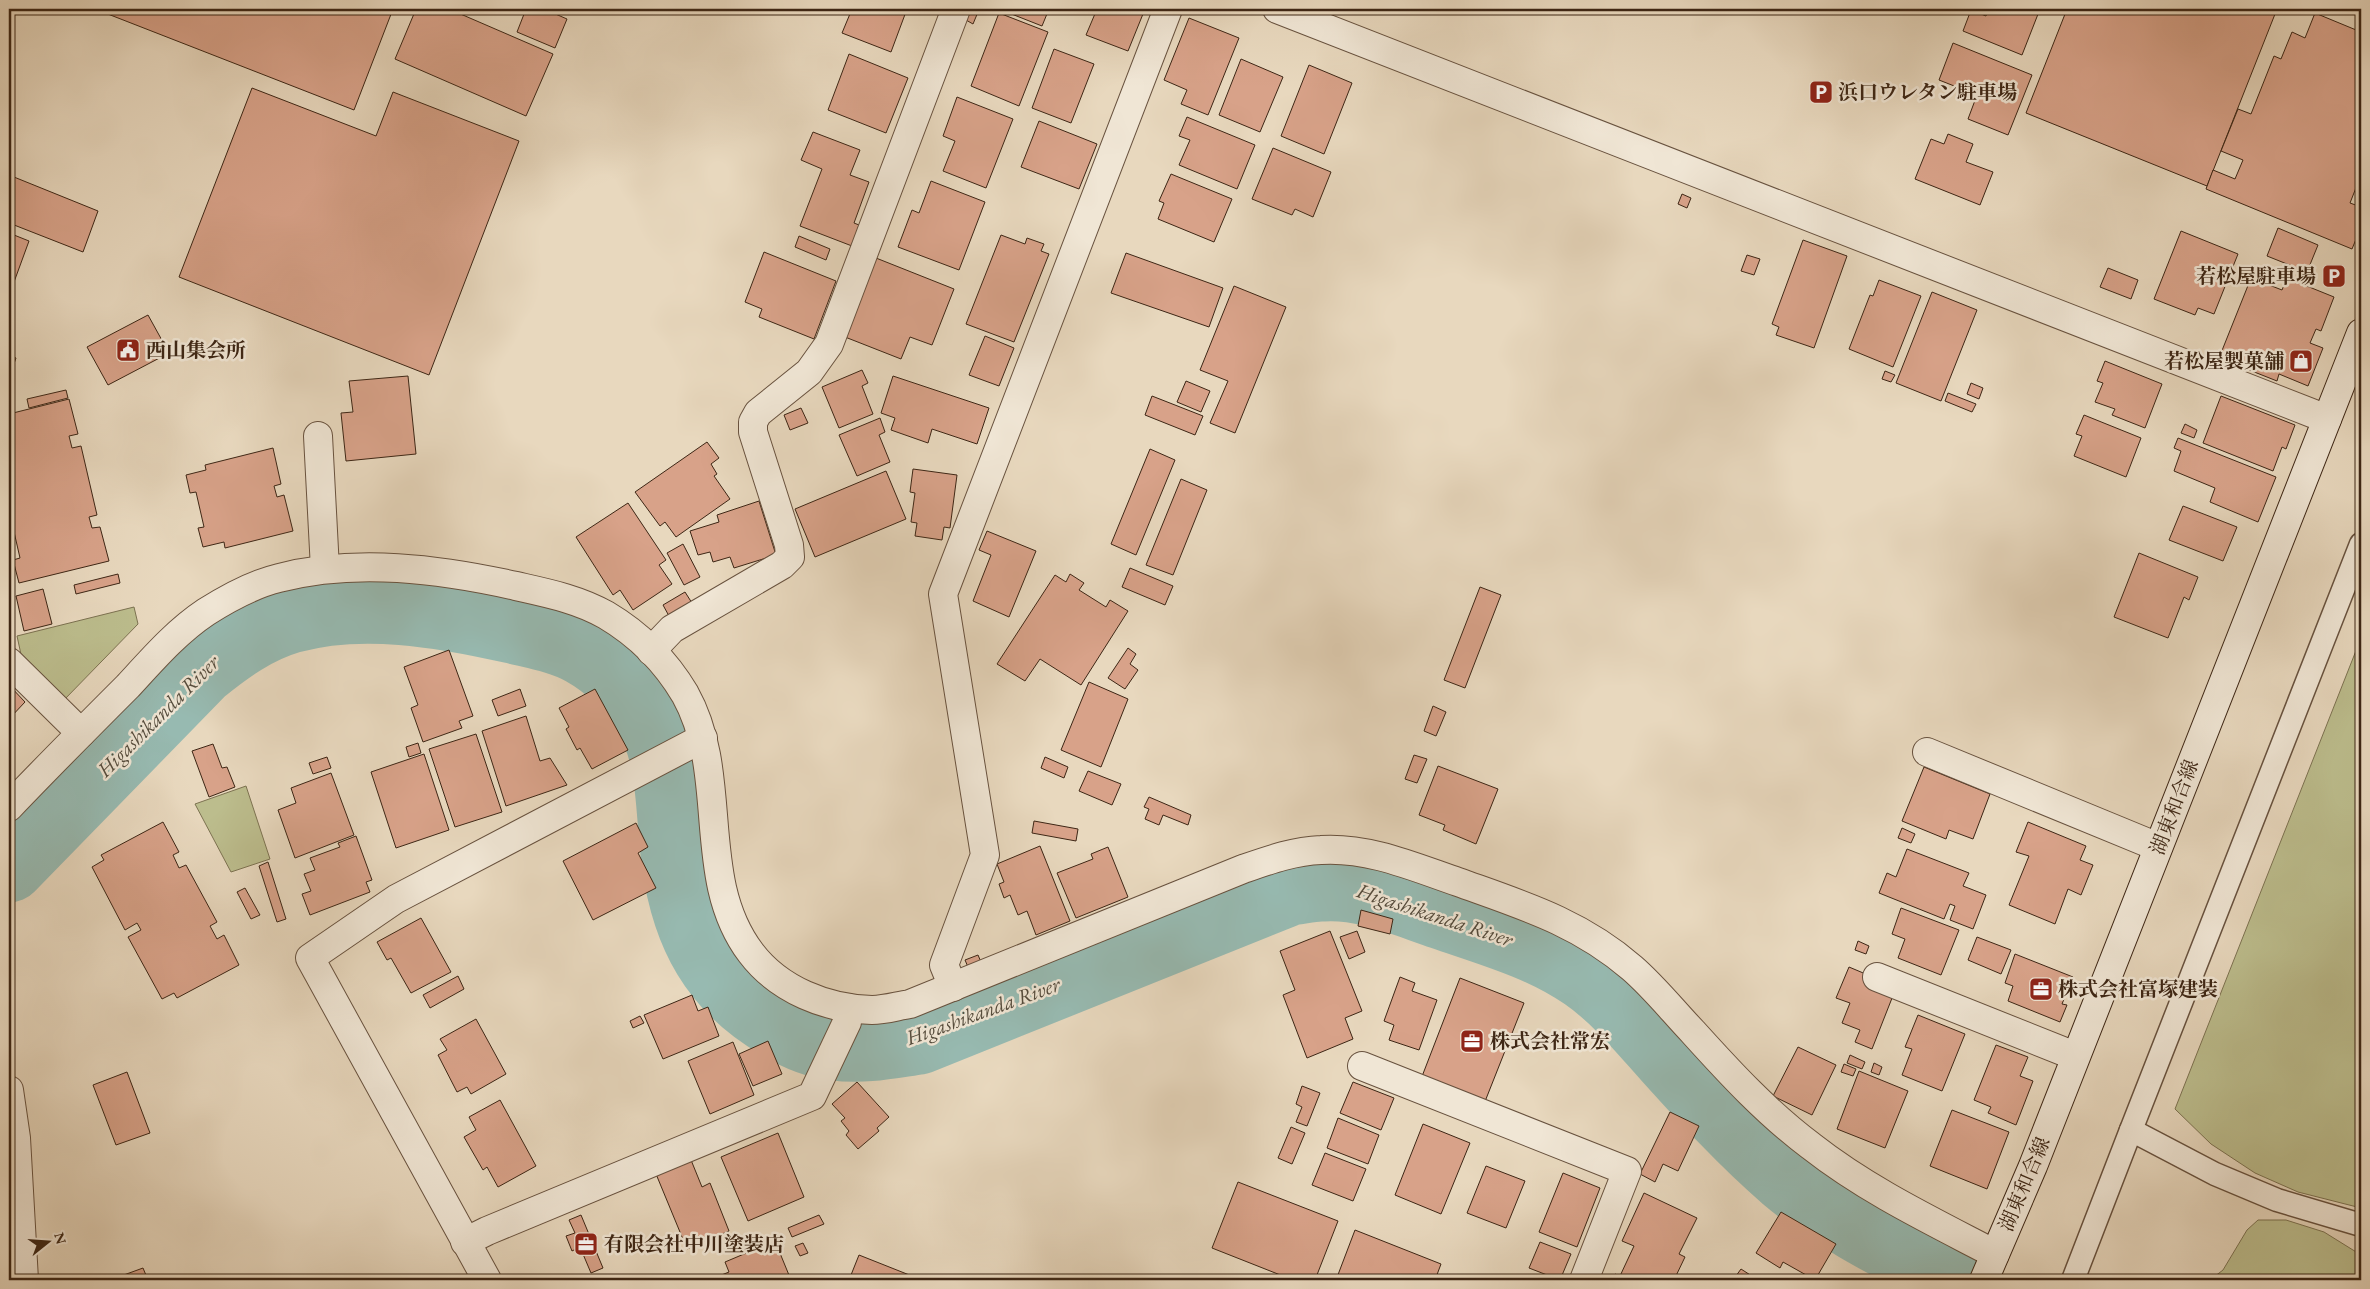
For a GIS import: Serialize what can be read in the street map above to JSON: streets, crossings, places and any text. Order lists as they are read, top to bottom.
{
  "streets": {
    "street": ["湖東和合線"]
  },
  "water": ["Higashikanda River"],
  "places": {
    "parking": ["浜口ウレタン駐車場", "若松屋駐車場"],
    "public building": ["西山集会所"],
    "shop": ["若松屋製菓舗"],
    "office": ["株式会社富塚建装", "株式会社常宏", "有限会社中川塗装店"]
  },
  "north": "right"
}
